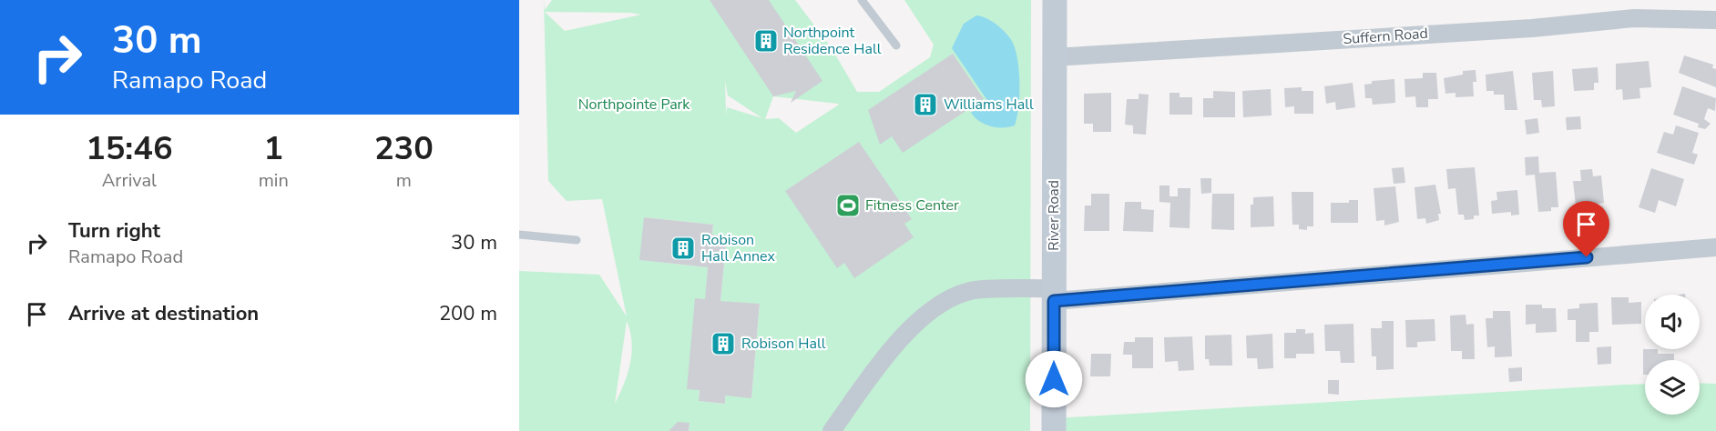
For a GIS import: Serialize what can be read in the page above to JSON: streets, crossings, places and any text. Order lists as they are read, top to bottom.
{
  "streets": {
    "main road": ["River Road"],
    "street": ["Suffern Road"]
  },
  "crossings": [
    ["Suffern Road", "River Road"]
  ],
  "parks": ["Northpointe Park"],
  "places": {
    "building": [
      "Northpoint Residence Hall",
      "Williams Hall",
      "Robison Hall Annex",
      "Robison Hall"
    ],
    "sports": ["Fitness Center"]
  },
  "page": {
    "turn": ["30 m", "Ramapo Road"],
    "eta": [
      "15:46",
      "Arrival",
      "1",
      "min",
      "230",
      "m"
    ],
    "list": [
      {
        "name": "Turn right",
        "note": "Ramapo Road",
        "value": "30 m"
      },
      {
        "name": "Arrive at destination",
        "value": "200 m"
      }
    ]
  }
}
